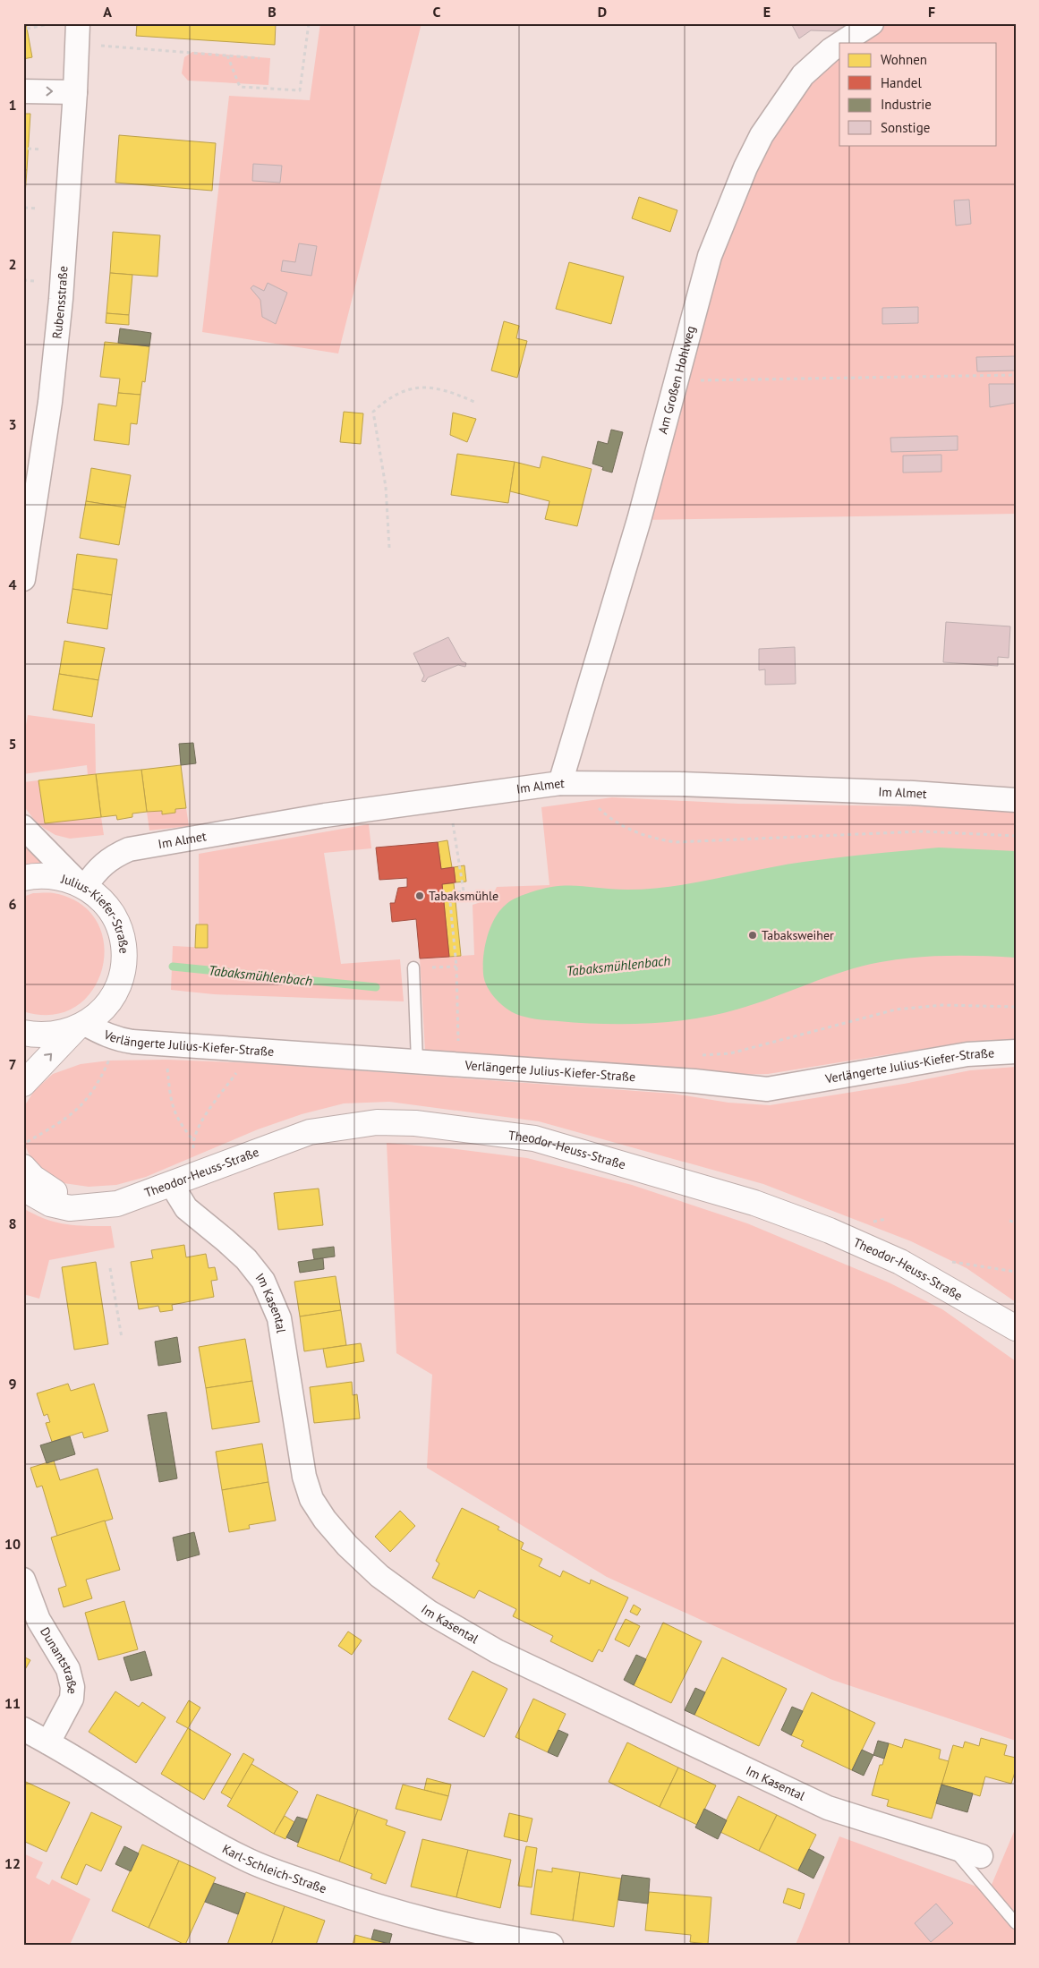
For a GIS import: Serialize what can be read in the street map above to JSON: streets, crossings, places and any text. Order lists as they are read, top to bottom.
{
  "streets": {
    "street": [
      "Rubensstraße",
      "Am Großen Hohlweg",
      "Im Almet",
      "Julius-Kiefer-Straße",
      "Verlängerte Julius-Kiefer-Straße",
      "Theodor-Heuss-Straße",
      "Im Kasental",
      "Dunantstraße",
      "Karl-Schleich-Straße"
    ]
  },
  "crossings": [
    ["Am Großen Hohlweg", "Im Almet"],
    ["Im Almet", "Julius-Kiefer-Straße"],
    ["Julius-Kiefer-Straße", "Verlängerte Julius-Kiefer-Straße"],
    ["Theodor-Heuss-Straße", "Im Kasental"],
    ["Dunantstraße", "Karl-Schleich-Straße"]
  ],
  "water": ["Tabaksmühlenbach"],
  "places": ["Tabaksmühle", "Tabaksweiher"],
  "legend": [
    "Wohnen",
    "Handel",
    "Industrie",
    "Sonstige"
  ],
  "grid": {
    "columns": [
      "A",
      "B",
      "C",
      "D",
      "E",
      "F"
    ],
    "rows": [
      "1",
      "2",
      "3",
      "4",
      "5",
      "6",
      "7",
      "8",
      "9",
      "10",
      "11",
      "12"
    ]
  }
}
